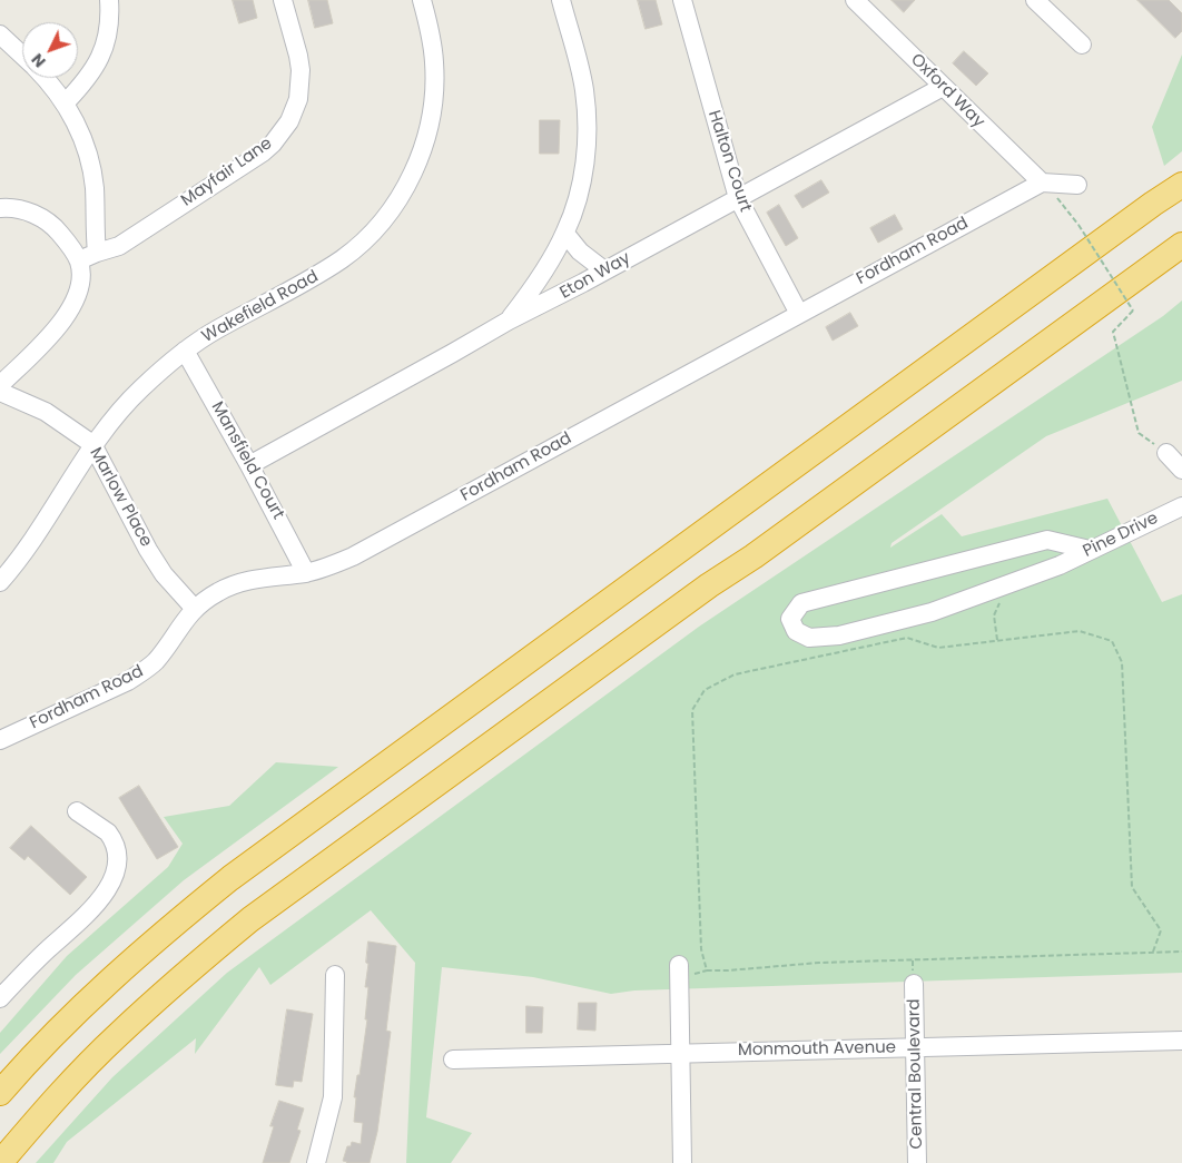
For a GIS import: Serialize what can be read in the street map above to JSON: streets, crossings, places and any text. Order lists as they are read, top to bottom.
{
  "streets": {
    "street": [
      "Oxford Way",
      "Halton Court",
      "Mayfair Lane",
      "Fordham Road",
      "Eton Way",
      "Wakefield Road",
      "Mansfield Court",
      "Marlow Place",
      "Pine Drive",
      "Monmouth Avenue",
      "Central Boulevard"
    ]
  },
  "crossings": [
    ["Oxford Way", "Fordham Road"],
    ["Oxford Way", "Eton Way"],
    ["Halton Court", "Fordham Road"],
    ["Halton Court", "Eton Way"],
    ["Fordham Road", "Mansfield Court"],
    ["Fordham Road", "Marlow Place"],
    ["Eton Way", "Mansfield Court"],
    ["Wakefield Road", "Mansfield Court"],
    ["Wakefield Road", "Marlow Place"],
    ["Monmouth Avenue", "Central Boulevard"]
  ],
  "north": "bottom left"
}
